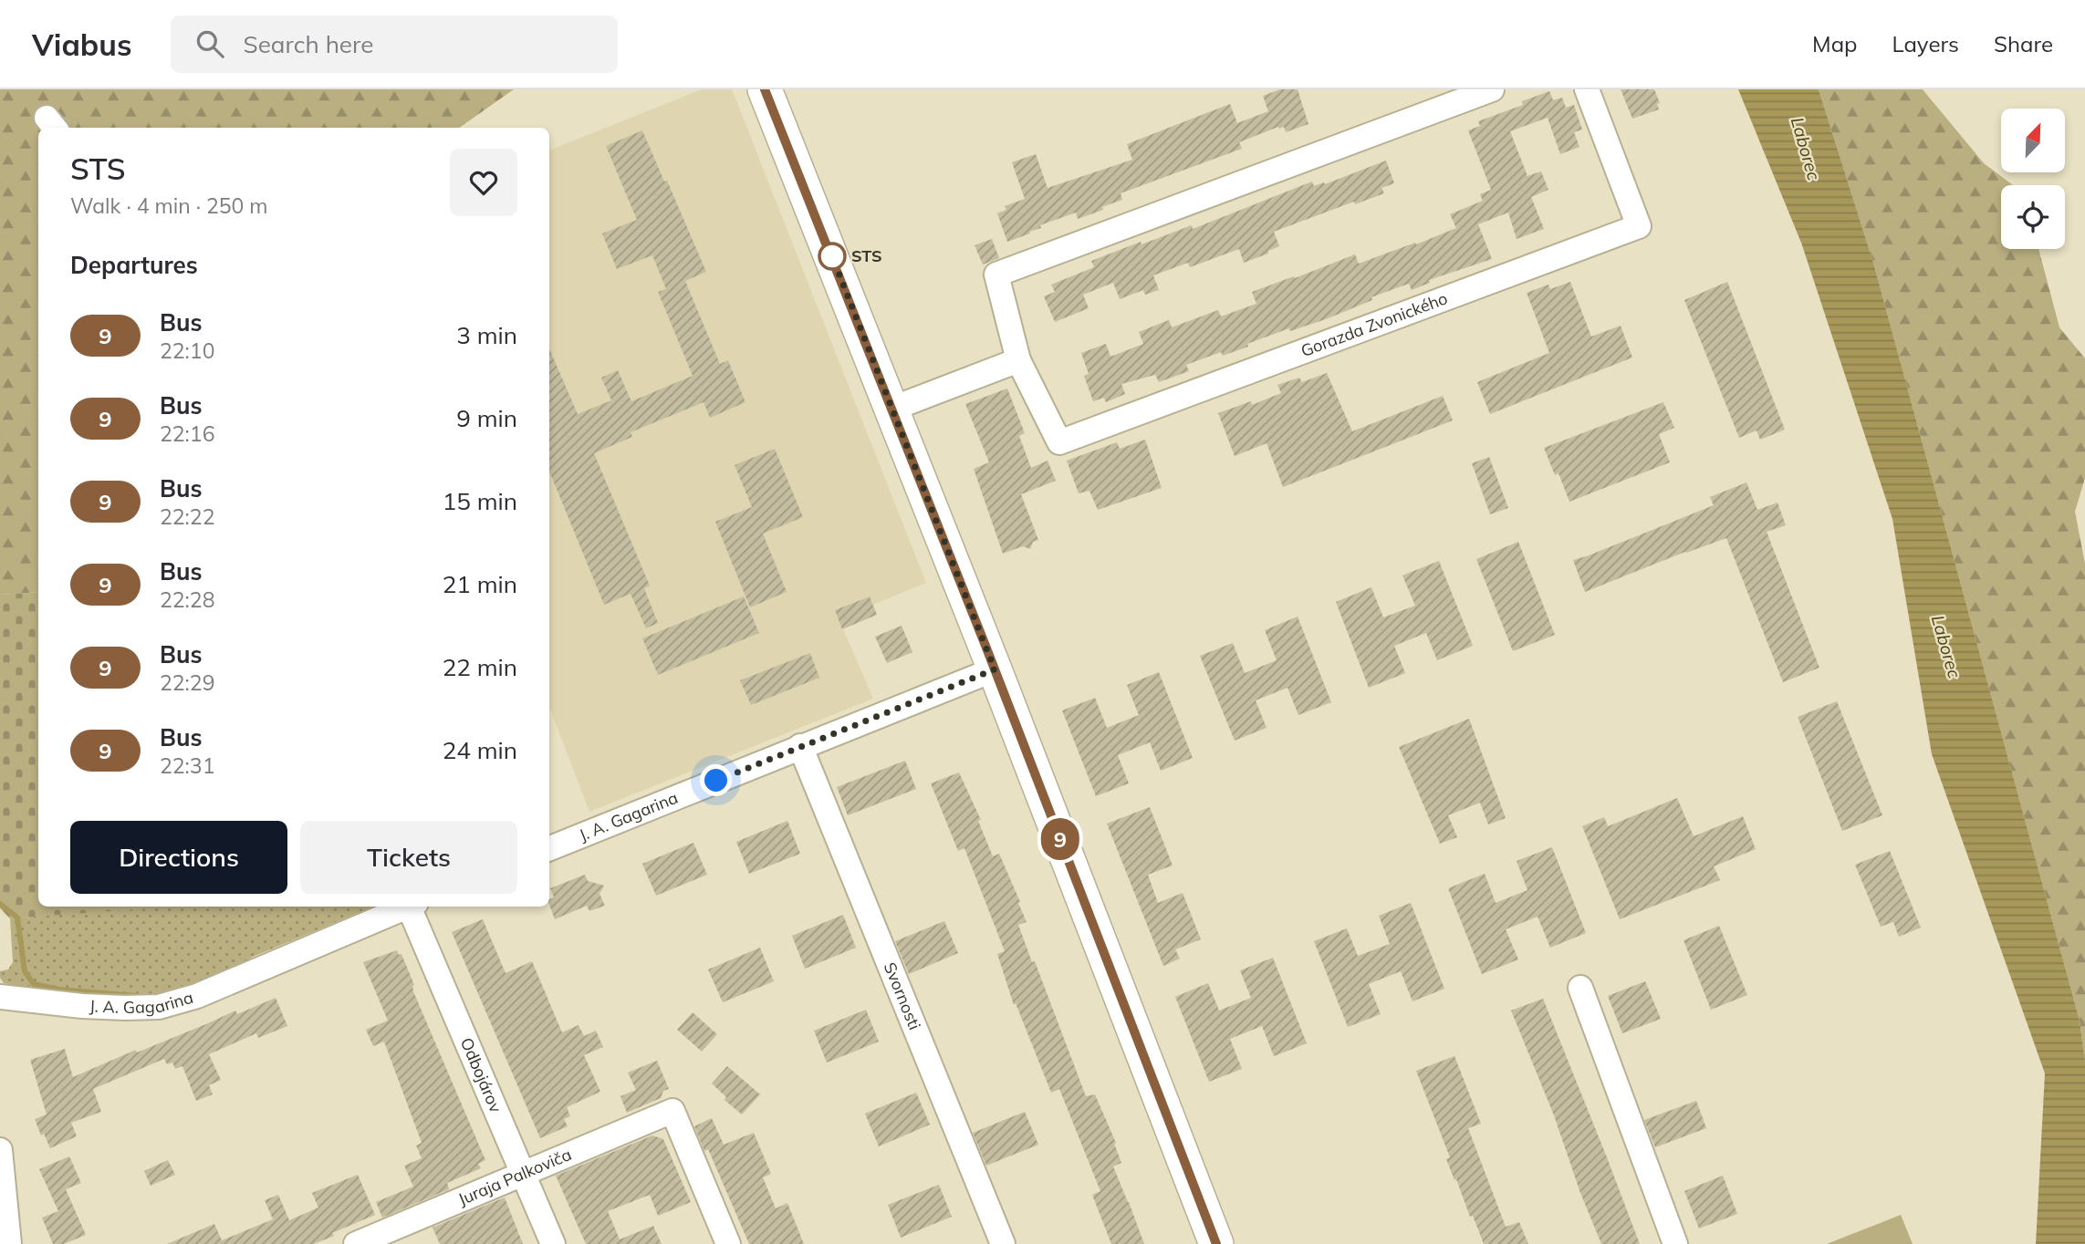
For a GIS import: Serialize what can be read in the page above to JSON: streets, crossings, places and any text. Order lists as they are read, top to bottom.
{
  "streets": {
    "street": [
      "Gorazda Zvonického",
      "J. A. Gagarina",
      "Svornosti",
      "Odbojárov",
      "Juraja Palkoviča"
    ]
  },
  "crossings": [
    ["J. A. Gagarina", "Svornosti"],
    ["Odbojárov", "Juraja Palkoviča"]
  ],
  "water": ["Laborec"],
  "places": ["STS"],
  "lines": ["bus line 9"],
  "north": "top right",
  "page": {
    "header": "Viabus",
    "search": "Search here",
    "nav": ["Map", "Layers", "Share"],
    "on_map": "9",
    "heading": [
      ["STS", "Walk · 4 min · 250 m"],
      "Departures"
    ],
    "list": [
      {
        "mark": "9",
        "name": "Bus",
        "note": "22:10",
        "value": "3 min"
      },
      {
        "mark": "9",
        "name": "Bus",
        "note": "22:16",
        "value": "9 min"
      },
      {
        "mark": "9",
        "name": "Bus",
        "note": "22:22",
        "value": "15 min"
      },
      {
        "mark": "9",
        "name": "Bus",
        "note": "22:28",
        "value": "21 min"
      },
      {
        "mark": "9",
        "name": "Bus",
        "note": "22:29",
        "value": "22 min"
      },
      {
        "mark": "9",
        "name": "Bus",
        "note": "22:31",
        "value": "24 min"
      }
    ],
    "buttons": ["Directions", "Tickets"]
  }
}
